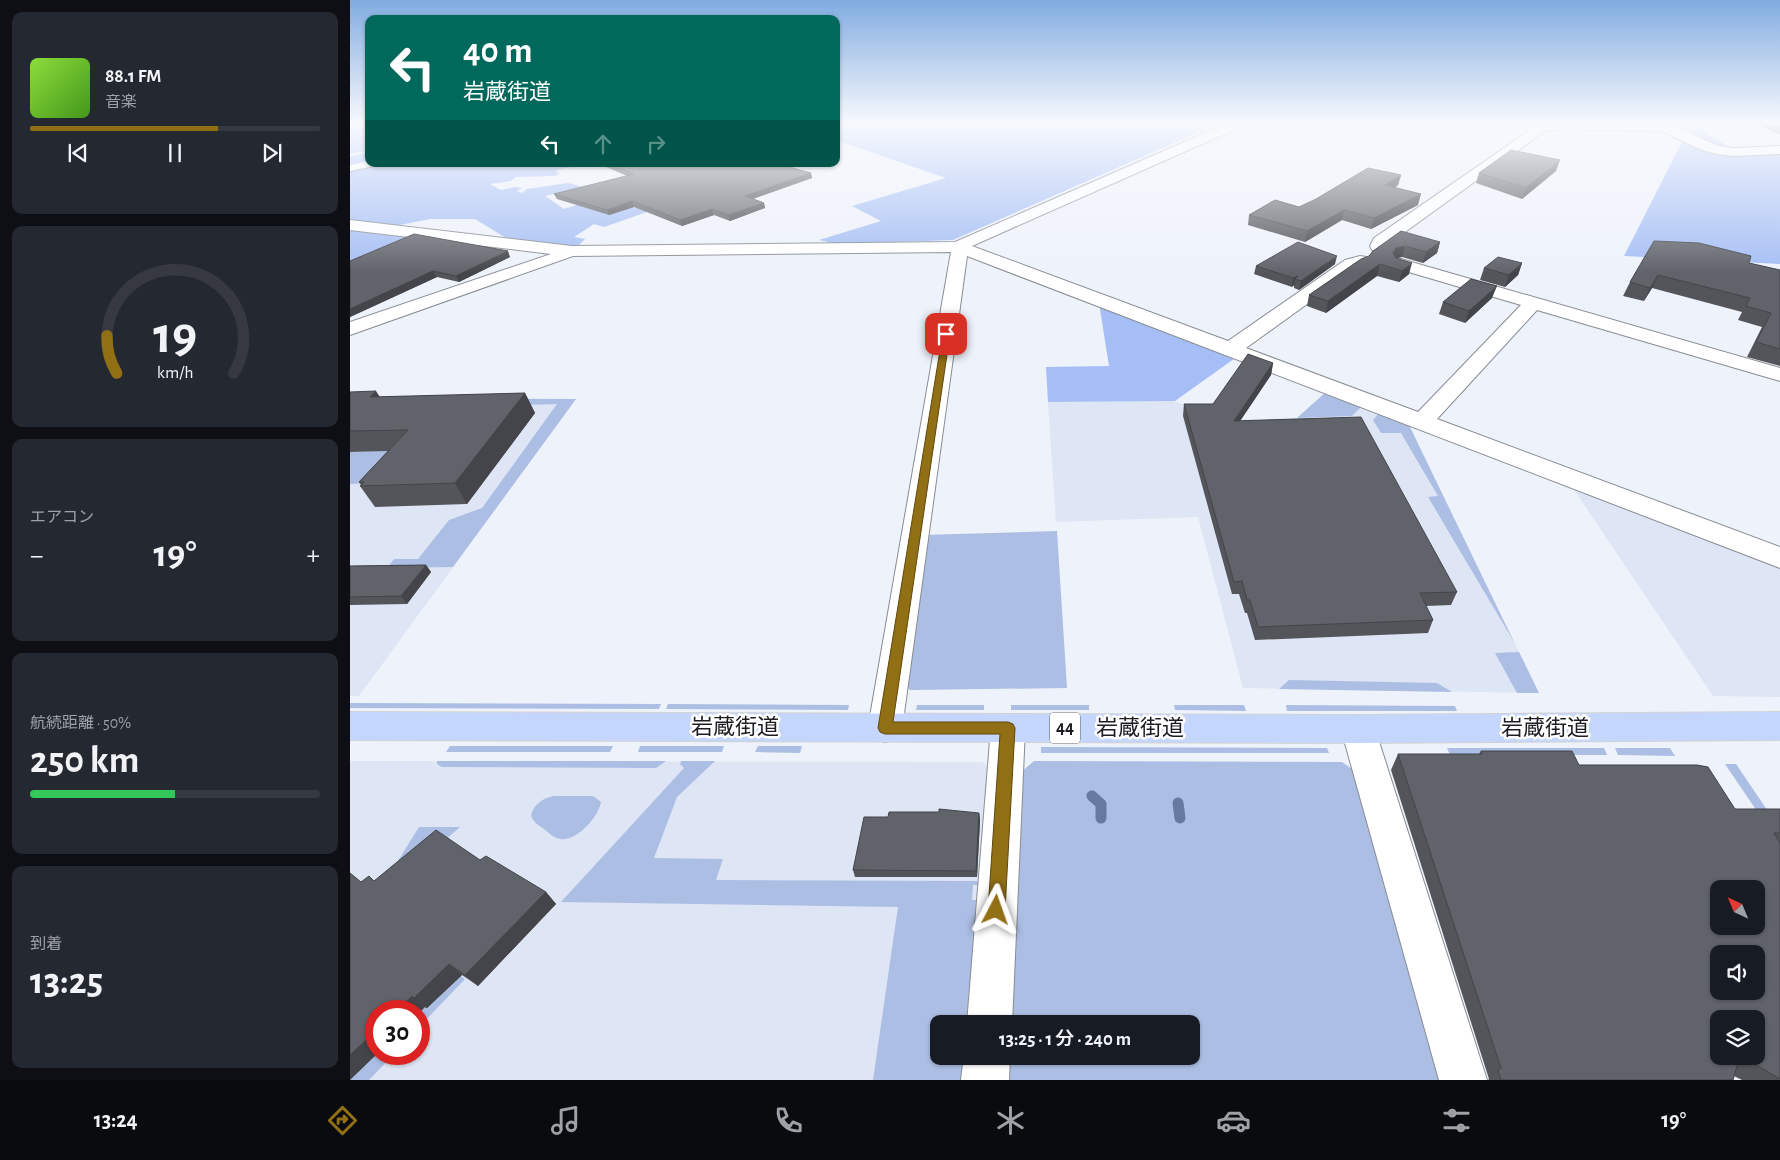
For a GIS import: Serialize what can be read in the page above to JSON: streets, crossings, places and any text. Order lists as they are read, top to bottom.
{
  "streets": {
    "main road": ["岩蔵街道", "44"]
  },
  "north": "top left",
  "page": {
    "turn": ["40 m", "岩蔵街道"],
    "song": ["88.1 FM", "音楽"],
    "tile": [
      "エアコン",
      ["航続距離 · 50%", "250 km"],
      ["到着", "13:25"]
    ],
    "heat": ["−", "19°", "+"],
    "limit": "30",
    "trip": "13:25 · 1 分 · 240 m",
    "tabs": ["13:24", "19°"],
    "gauge": ["19", "km/h"]
  }
}
